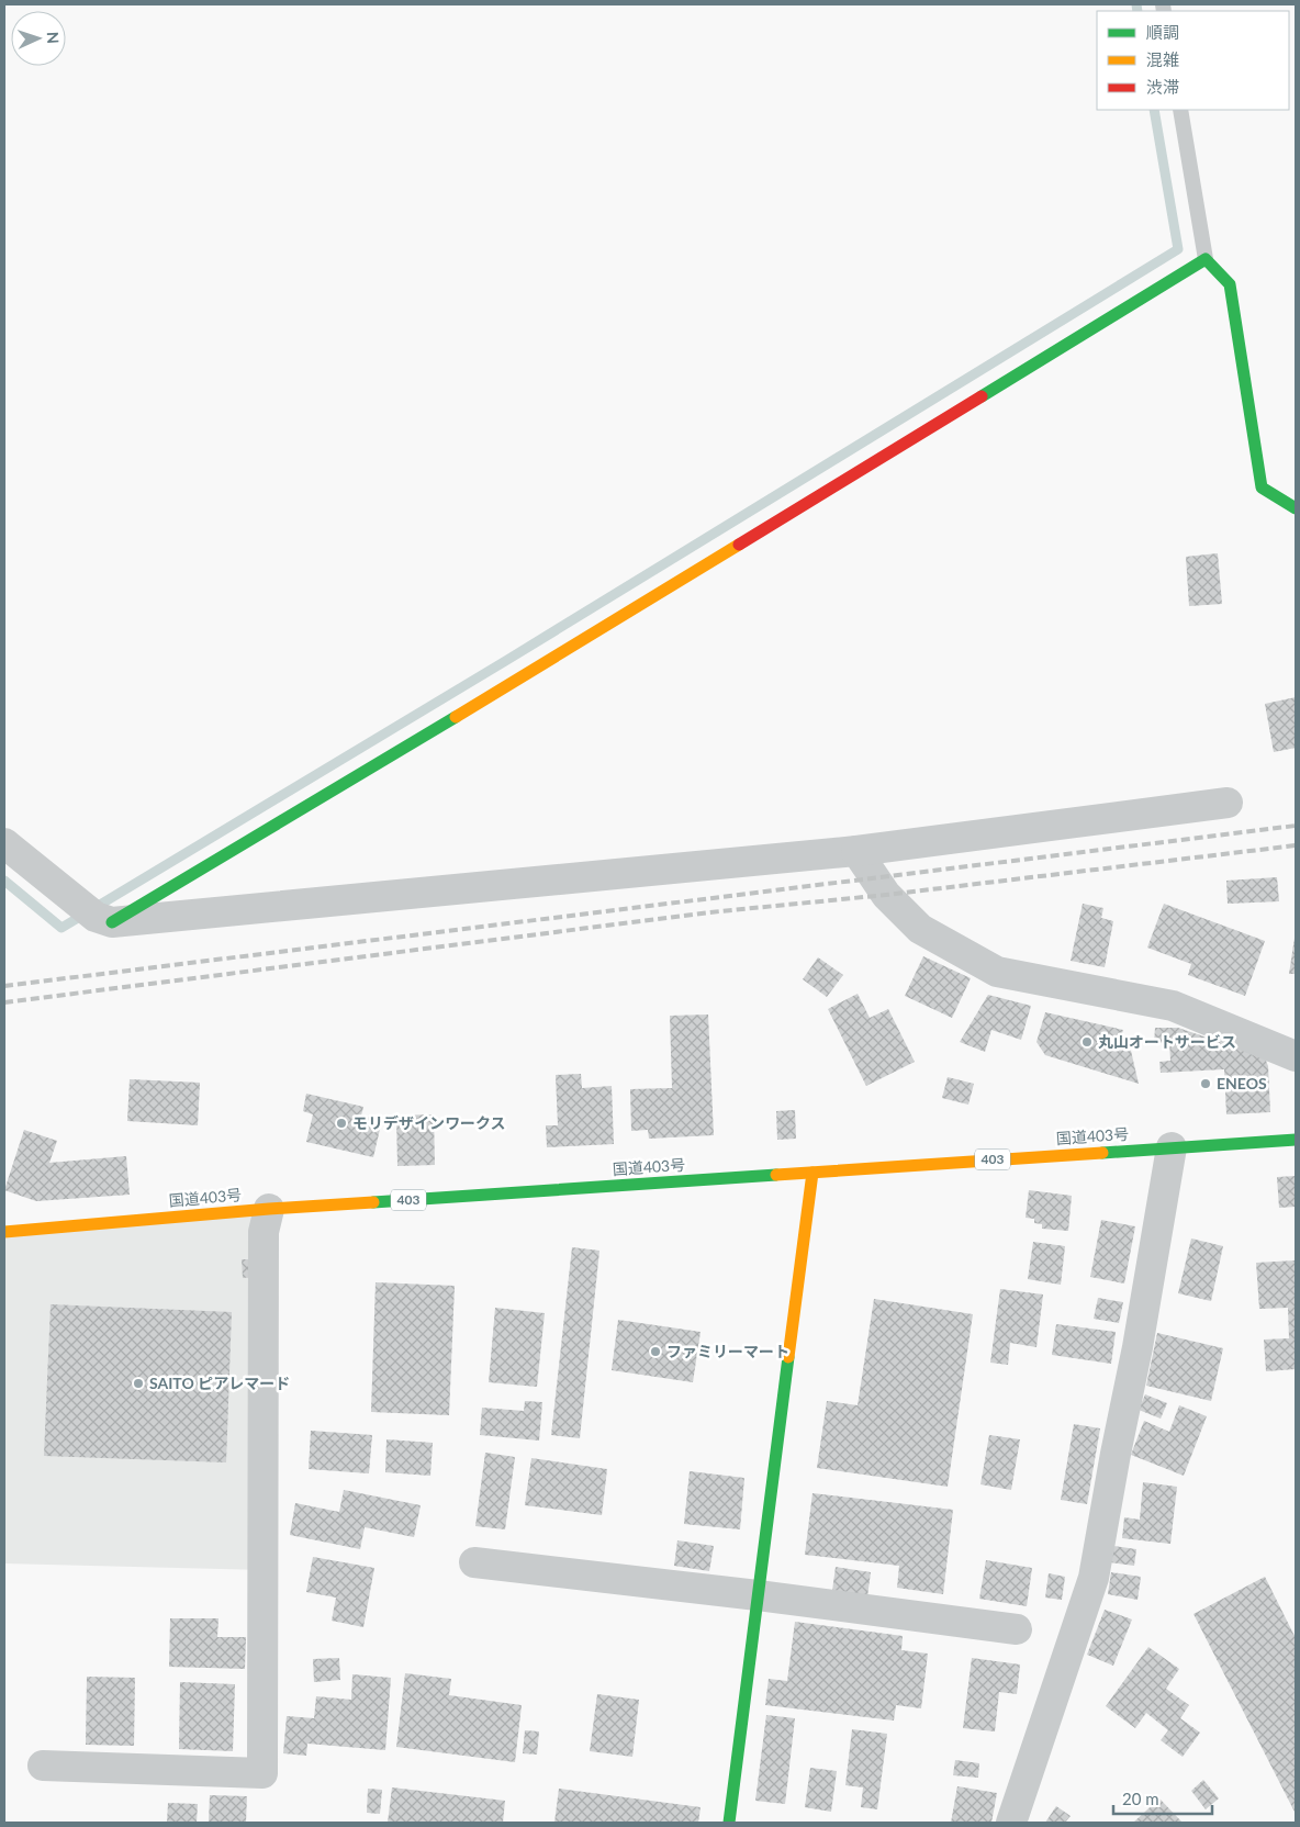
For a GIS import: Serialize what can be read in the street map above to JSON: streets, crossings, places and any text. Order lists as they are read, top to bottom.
{
  "streets": {
    "main road": ["国道403号", "403"]
  },
  "places": [
    "丸山オートサービス",
    "ENEOS",
    "モリデザインワークス",
    "ファミリーマート",
    "SAITO ピアレマード"
  ],
  "legend": ["順調", "混雑", "渋滞"],
  "scale_bar": "20 m",
  "north": "right"
}
